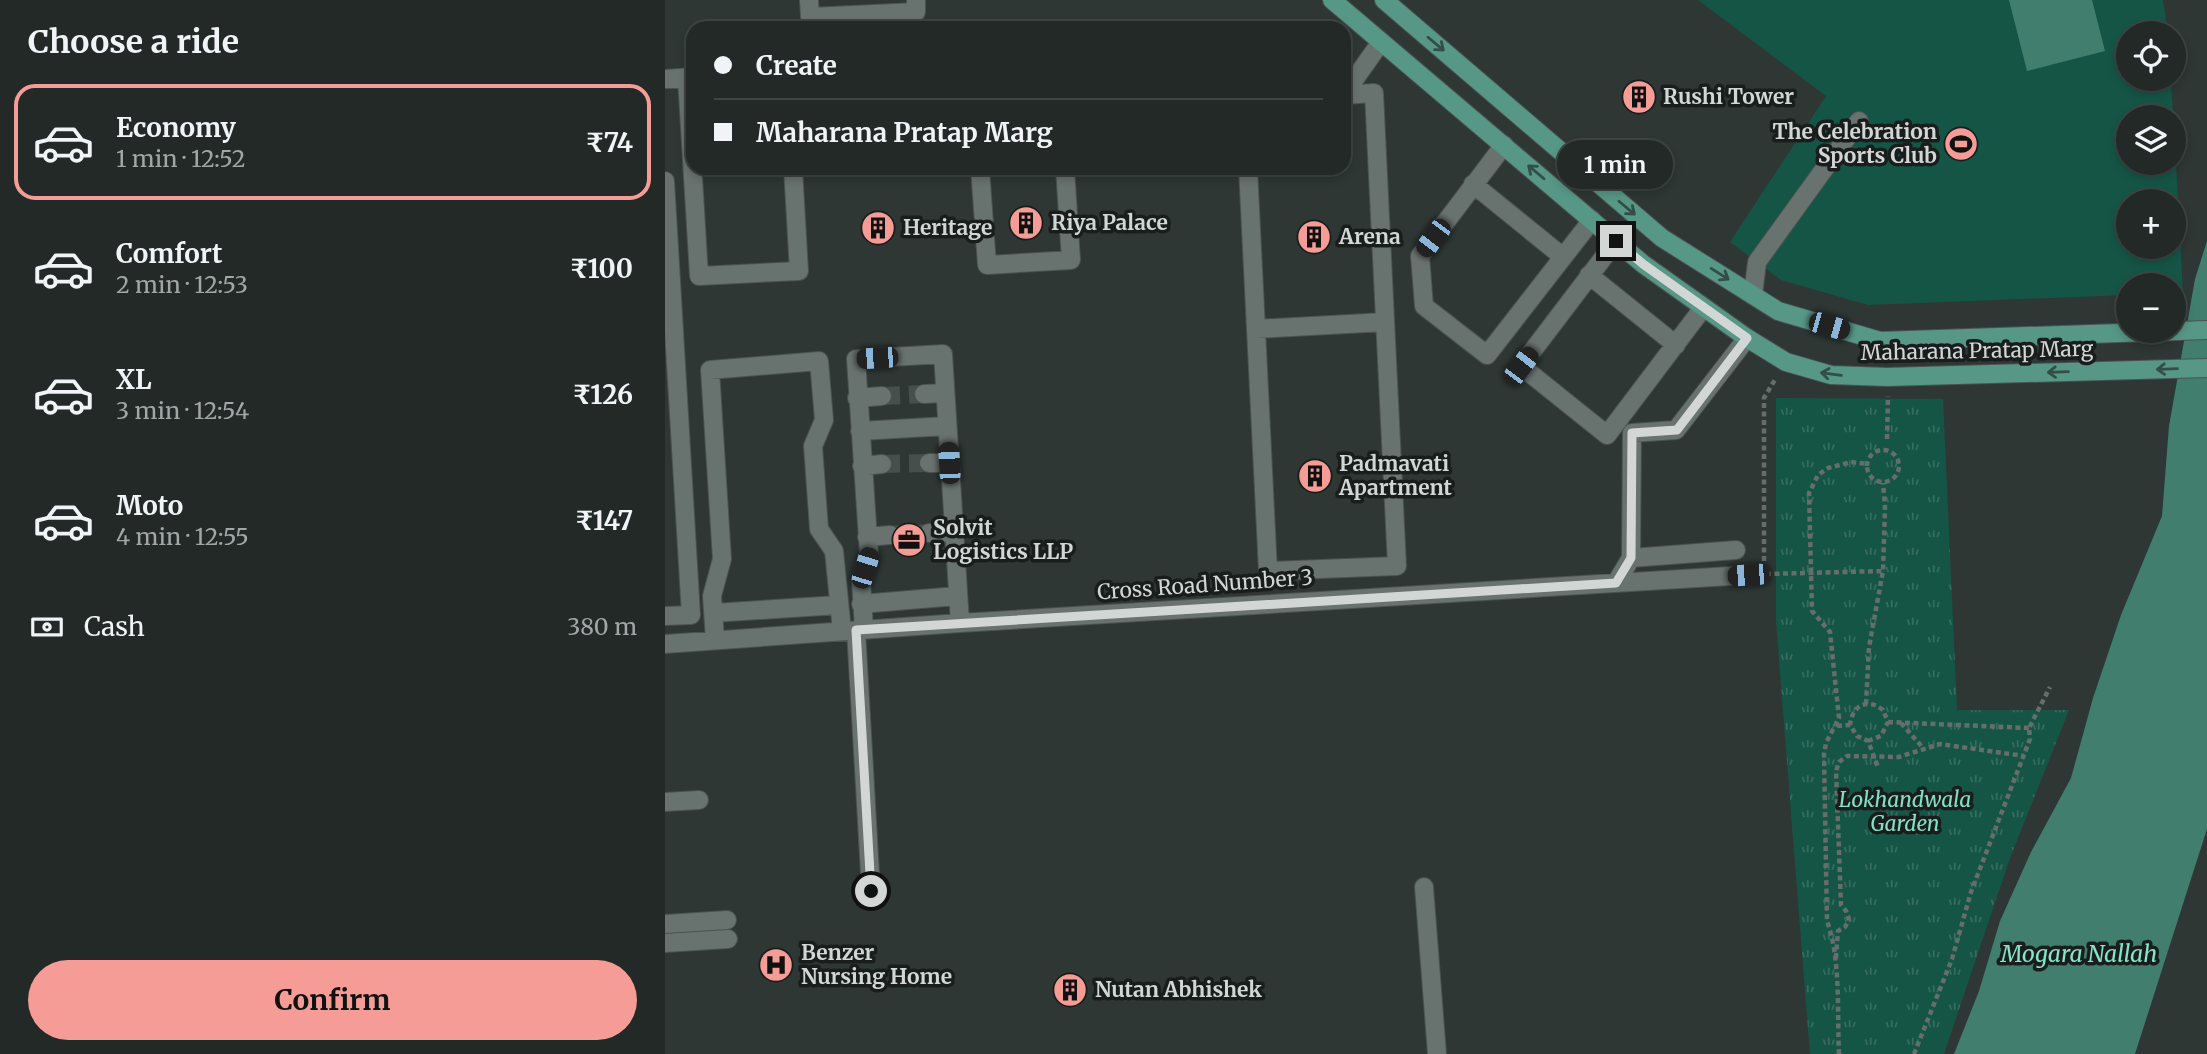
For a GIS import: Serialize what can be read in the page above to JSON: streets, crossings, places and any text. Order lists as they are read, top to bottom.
{
  "streets": {
    "main road": ["Maharana Pratap Marg"],
    "street": ["Cross Road Number 3"]
  },
  "water": ["Mogara Nallah"],
  "parks": ["Lokhandwala Garden"],
  "places": {
    "building": [
      "Rushi Tower",
      "Riya Palace",
      "Heritage",
      "Arena",
      "Padmavati Apartment",
      "Nutan Abhishek"
    ],
    "sports": ["The Celebration Sports Club"],
    "office": ["Solvit Logistics LLP"],
    "hospital": ["Benzer Nursing Home"]
  },
  "page": {
    "heading": "Choose a ride",
    "map_buttons": ["+", "−"],
    "banner": ["Create", "Maharana Pratap Marg"],
    "list": [
      {
        "name": "Economy",
        "note": "1 min · 12:52",
        "value": "₹74"
      },
      {
        "name": "Comfort",
        "note": "2 min · 12:53",
        "value": "₹100"
      },
      {
        "name": "XL",
        "note": "3 min · 12:54",
        "value": "₹126"
      },
      {
        "name": "Moto",
        "note": "4 min · 12:55",
        "value": "₹147"
      }
    ],
    "bubble": "1 min",
    "pay": ["Cash", "380 m"],
    "buttons": "Confirm"
  }
}
